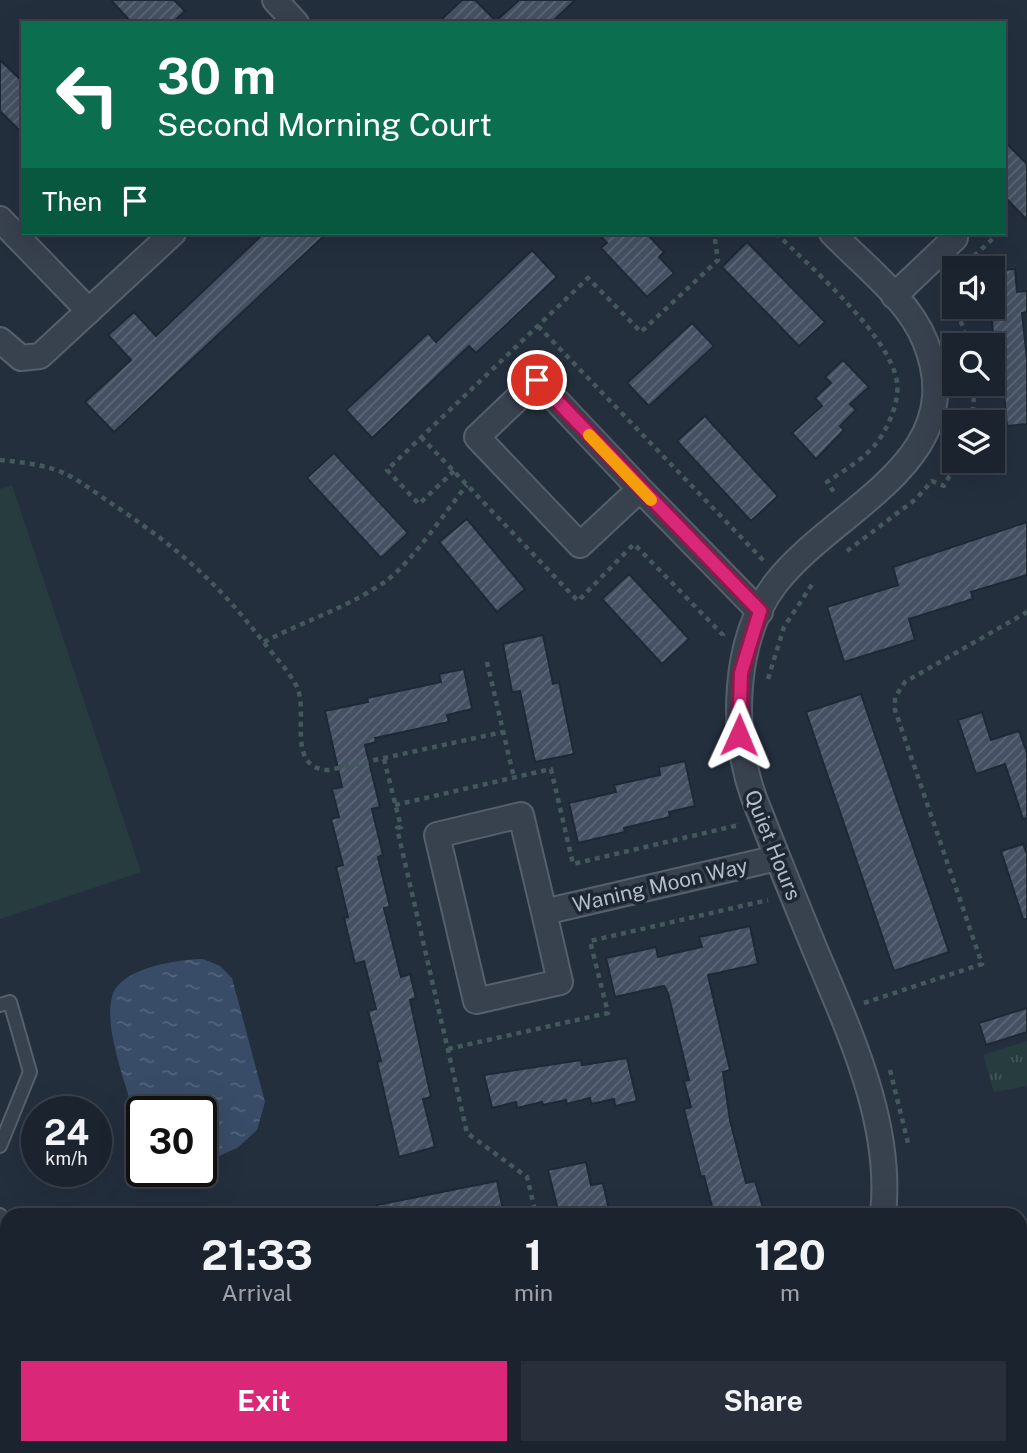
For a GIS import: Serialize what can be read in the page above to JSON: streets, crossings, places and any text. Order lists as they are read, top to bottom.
{
  "streets": {
    "street": ["Quiet Hours", "Waning Moon Way"]
  },
  "crossings": [
    ["Quiet Hours", "Waning Moon Way"]
  ],
  "page": {
    "turn": ["30 m", "Second Morning Court"],
    "then": "Then",
    "speed": "24 km/h",
    "limit": "30",
    "eta": [
      "21:33",
      "Arrival",
      "1",
      "min",
      "120",
      "m"
    ],
    "buttons": ["Exit", "Share"]
  }
}
